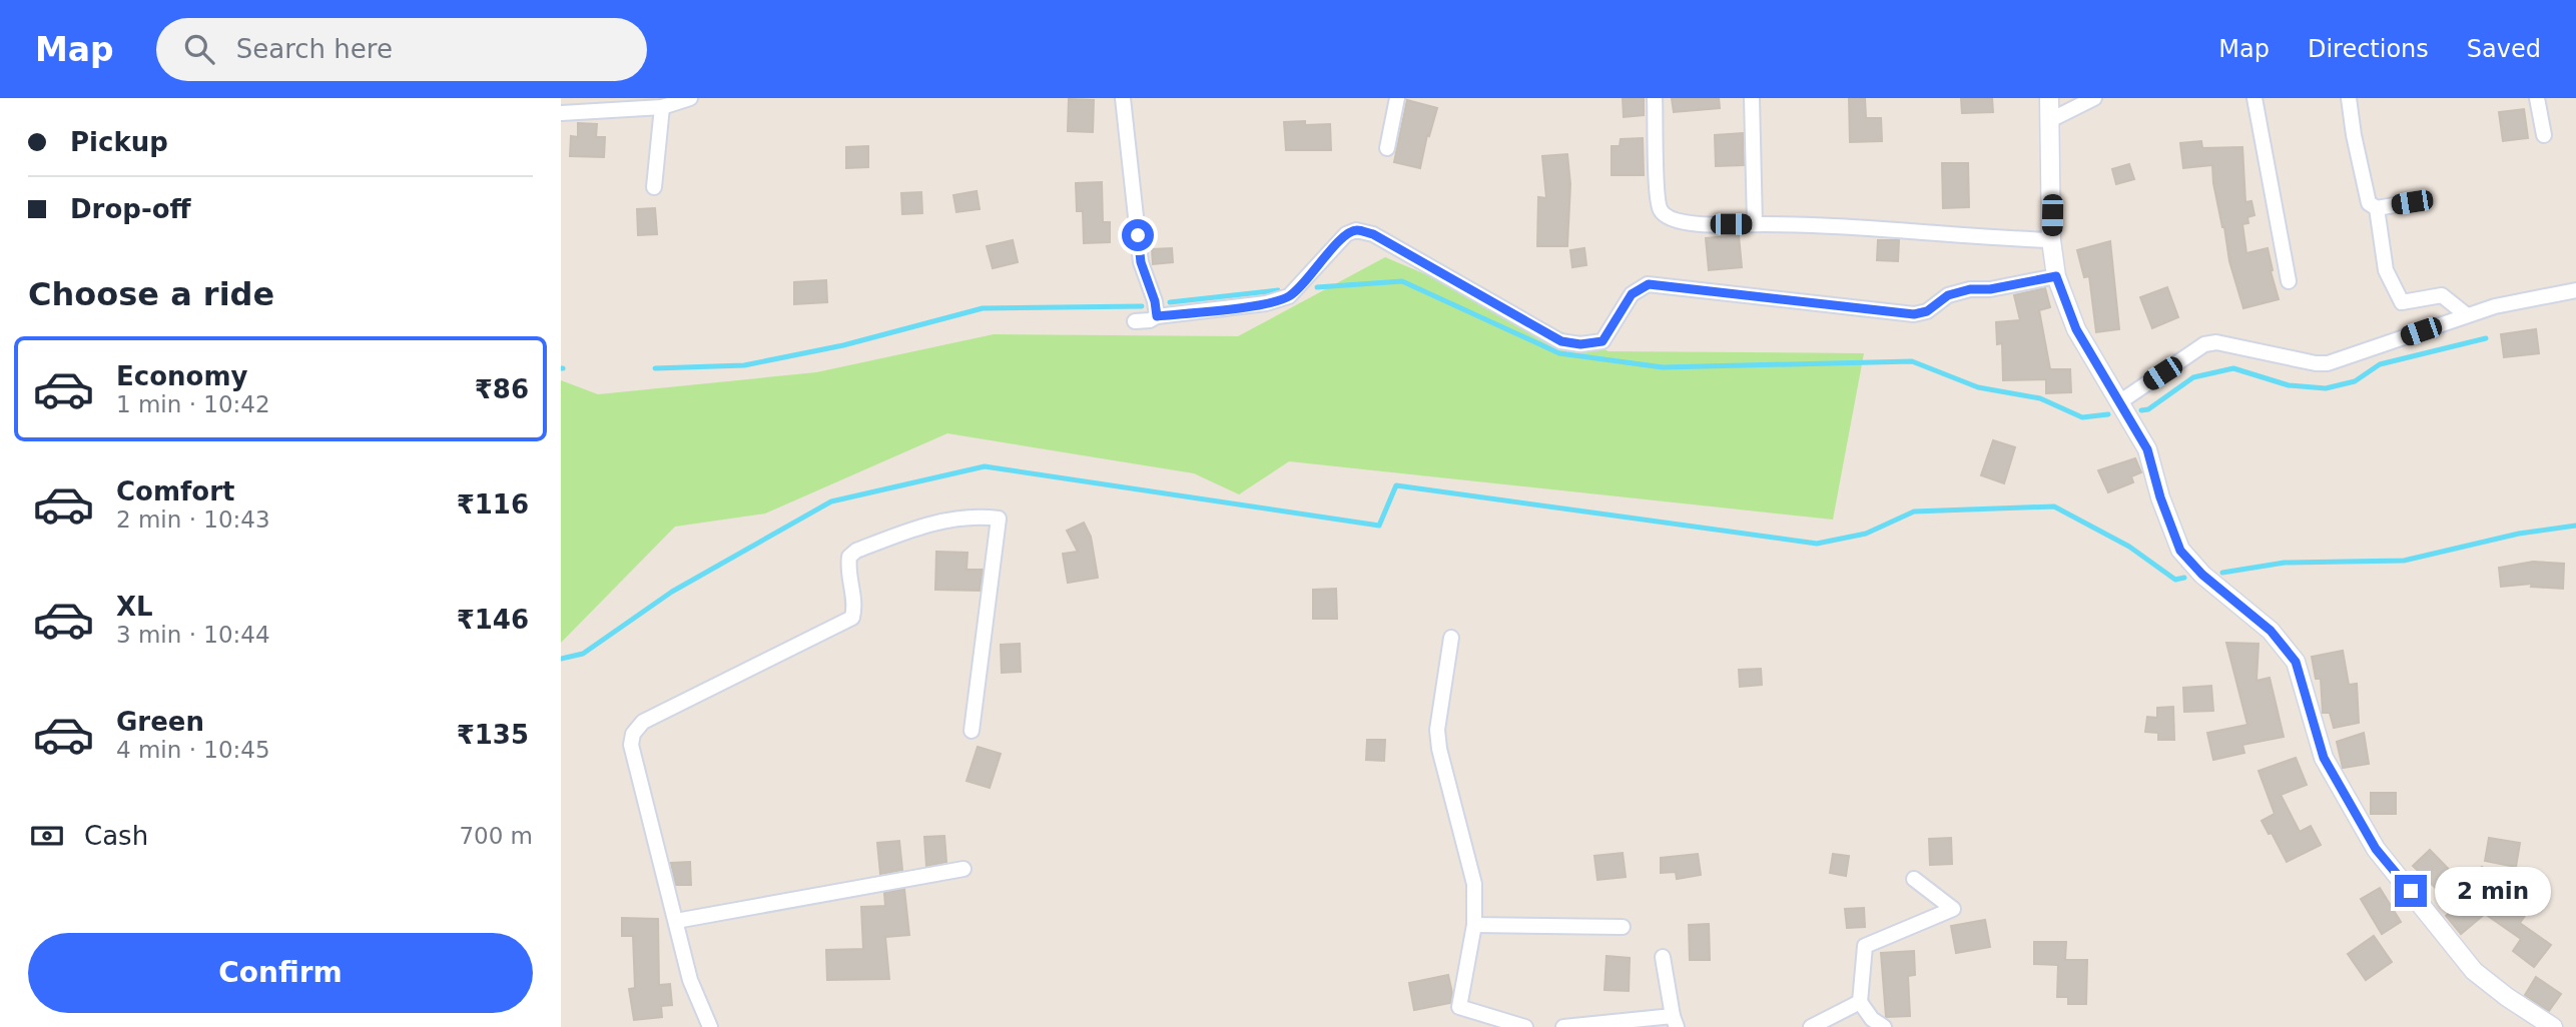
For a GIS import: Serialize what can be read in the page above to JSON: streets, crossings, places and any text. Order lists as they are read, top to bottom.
{
  "page": {
    "header": "Map",
    "search": "Search here",
    "nav": ["Map", "Directions", "Saved"],
    "banner": ["Pickup", "Drop-off"],
    "heading": "Choose a ride",
    "list": [
      {
        "name": "Economy",
        "note": "1 min · 10:42",
        "value": "₹86"
      },
      {
        "name": "Comfort",
        "note": "2 min · 10:43",
        "value": "₹116"
      },
      {
        "name": "XL",
        "note": "3 min · 10:44",
        "value": "₹146"
      },
      {
        "name": "Green",
        "note": "4 min · 10:45",
        "value": "₹135"
      }
    ],
    "pay": ["Cash", "700 m"],
    "bubble": "2 min",
    "buttons": "Confirm"
  }
}
